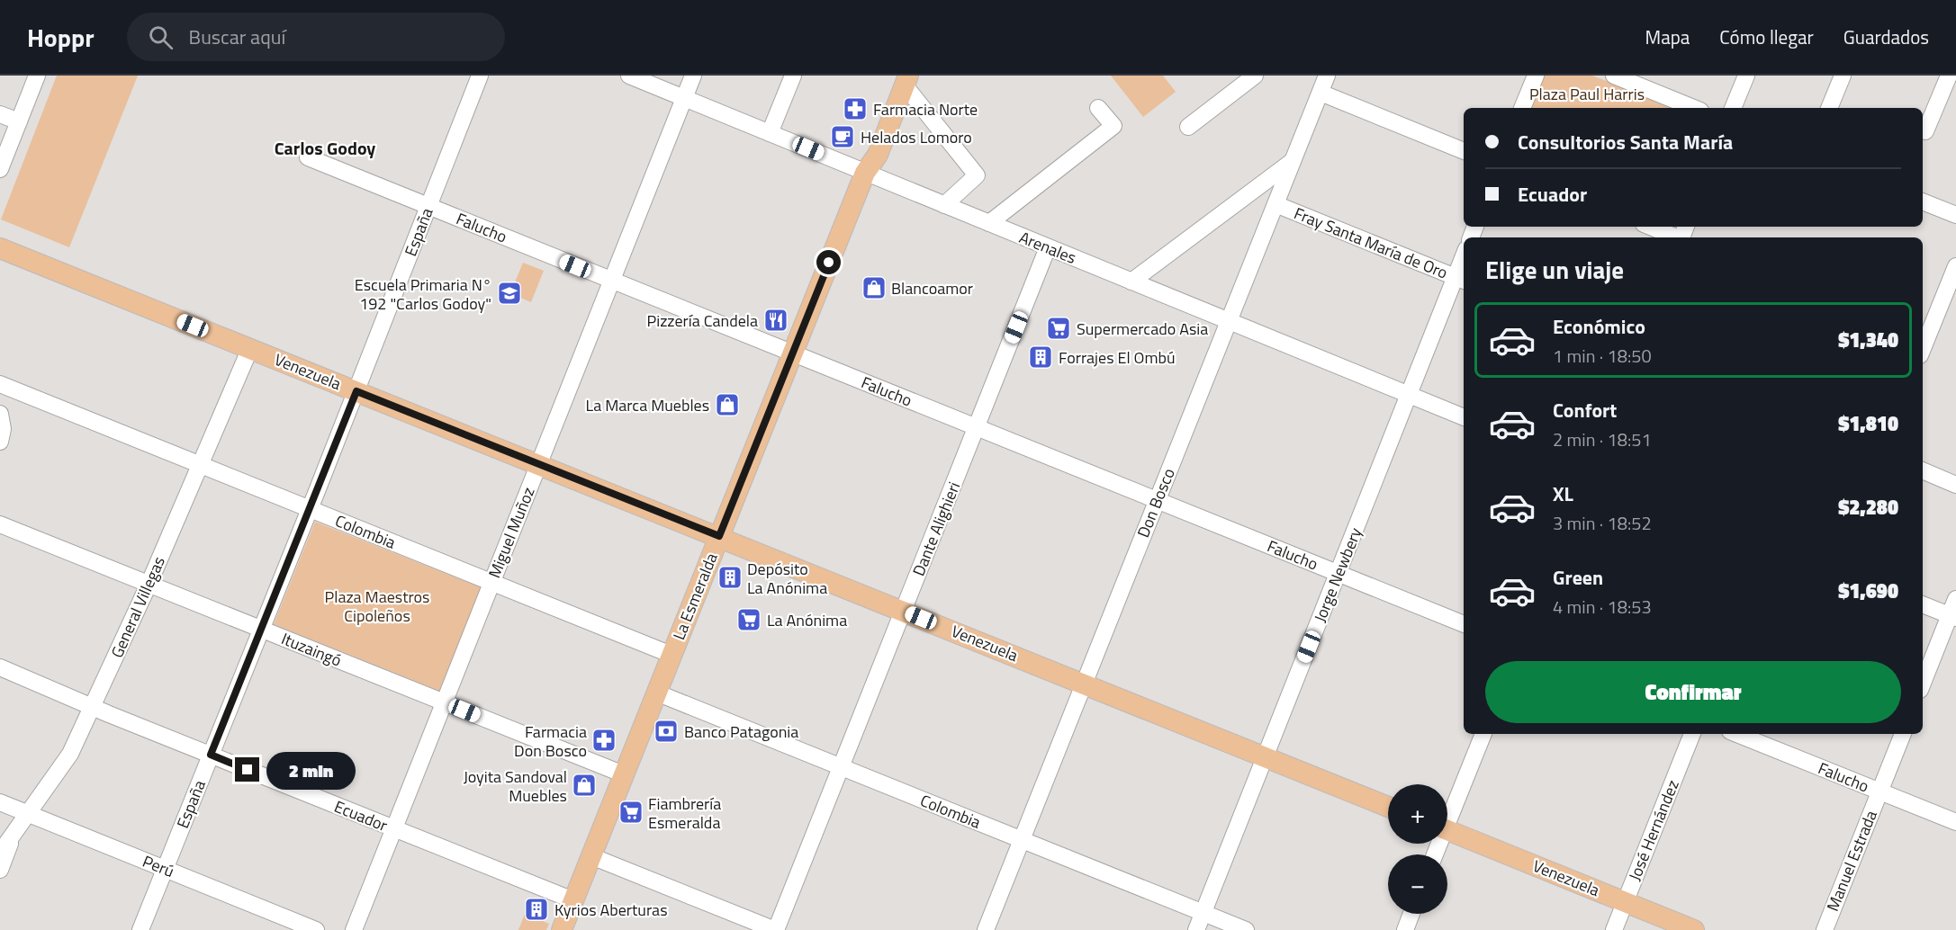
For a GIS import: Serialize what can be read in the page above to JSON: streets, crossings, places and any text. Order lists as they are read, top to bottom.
{
  "streets": {
    "main road": ["Venezuela", "La Esmeralda"],
    "street": [
      "Falucho",
      "España",
      "Fray Santa María de Oro",
      "Arenales",
      "Don Bosco",
      "Dante Alighieri",
      "Colombia",
      "Miguel Muñoz",
      "Jorge Newbery",
      "General Villegas",
      "Ituzaingó",
      "Ecuador",
      "José Hernández",
      "Manuel Estrada",
      "Perú"
    ]
  },
  "crossings": [
    ["Falucho", "España"],
    ["Falucho", "Don Bosco"],
    ["Falucho", "Dante Alighieri"],
    ["Falucho", "Miguel Muñoz"],
    ["Falucho", "Jorge Newbery"],
    ["Falucho", "La Esmeralda"],
    ["Falucho", "Manuel Estrada"],
    ["España", "Venezuela"],
    ["España", "Colombia"],
    ["España", "Ituzaingó"],
    ["España", "Ecuador"],
    ["España", "Perú"],
    ["Fray Santa María de Oro", "Don Bosco"],
    ["Fray Santa María de Oro", "Jorge Newbery"],
    ["Arenales", "Don Bosco"],
    ["Arenales", "Dante Alighieri"],
    ["Arenales", "Miguel Muñoz"],
    ["Arenales", "Jorge Newbery"],
    ["Arenales", "La Esmeralda"],
    ["Venezuela", "Don Bosco"],
    ["Venezuela", "Dante Alighieri"],
    ["Venezuela", "Miguel Muñoz"],
    ["Venezuela", "Jorge Newbery"],
    ["Venezuela", "La Esmeralda"],
    ["Venezuela", "General Villegas"],
    ["Venezuela", "José Hernández"],
    ["Don Bosco", "Colombia"],
    ["Dante Alighieri", "Colombia"],
    ["Colombia", "Miguel Muñoz"],
    ["Colombia", "Jorge Newbery"],
    ["Colombia", "La Esmeralda"],
    ["Colombia", "General Villegas"],
    ["Miguel Muñoz", "Ituzaingó"],
    ["Miguel Muñoz", "Ecuador"],
    ["La Esmeralda", "Ituzaingó"],
    ["La Esmeralda", "Ecuador"],
    ["General Villegas", "Ituzaingó"],
    ["General Villegas", "Ecuador"],
    ["General Villegas", "Perú"]
  ],
  "districts": ["Carlos Godoy"],
  "parks": ["Plaza Paul Harris", "Plaza Maestros Cipoleños"],
  "places": {
    "pharmacy": ["Farmacia Norte", "Farmacia Don Bosco"],
    "cafe": ["Helados Lomoro"],
    "shop": ["Blancoamor", "La Marca Muebles", "Joyita Sandoval Muebles"],
    "school or university": ["Escuela Primaria N° 192 \"Carlos Godoy\""],
    "restaurant": ["Pizzería Candela"],
    "supermarket": ["Supermercado Asia", "La Anónima", "Fiambrería Esmeralda"],
    "building": ["Forrajes El Ombú", "Depósito La Anónima", "Kyrios Aberturas"],
    "bank": ["Banco Patagonia"]
  },
  "page": {
    "header": "Hoppr",
    "search": "Buscar aquí",
    "nav": ["Mapa", "Cómo llegar", "Guardados"],
    "banner": ["Consultorios Santa María", "Ecuador"],
    "heading": "Elige un viaje",
    "list": [
      {
        "name": "Económico",
        "note": "1 min · 18:50",
        "value": "$1,340"
      },
      {
        "name": "Confort",
        "note": "2 min · 18:51",
        "value": "$1,810"
      },
      {
        "name": "XL",
        "note": "3 min · 18:52",
        "value": "$2,280"
      },
      {
        "name": "Green",
        "note": "4 min · 18:53",
        "value": "$1,690"
      }
    ],
    "buttons": "Confirmar",
    "bubble": "2 min",
    "map_buttons": ["+", "−"]
  }
}
